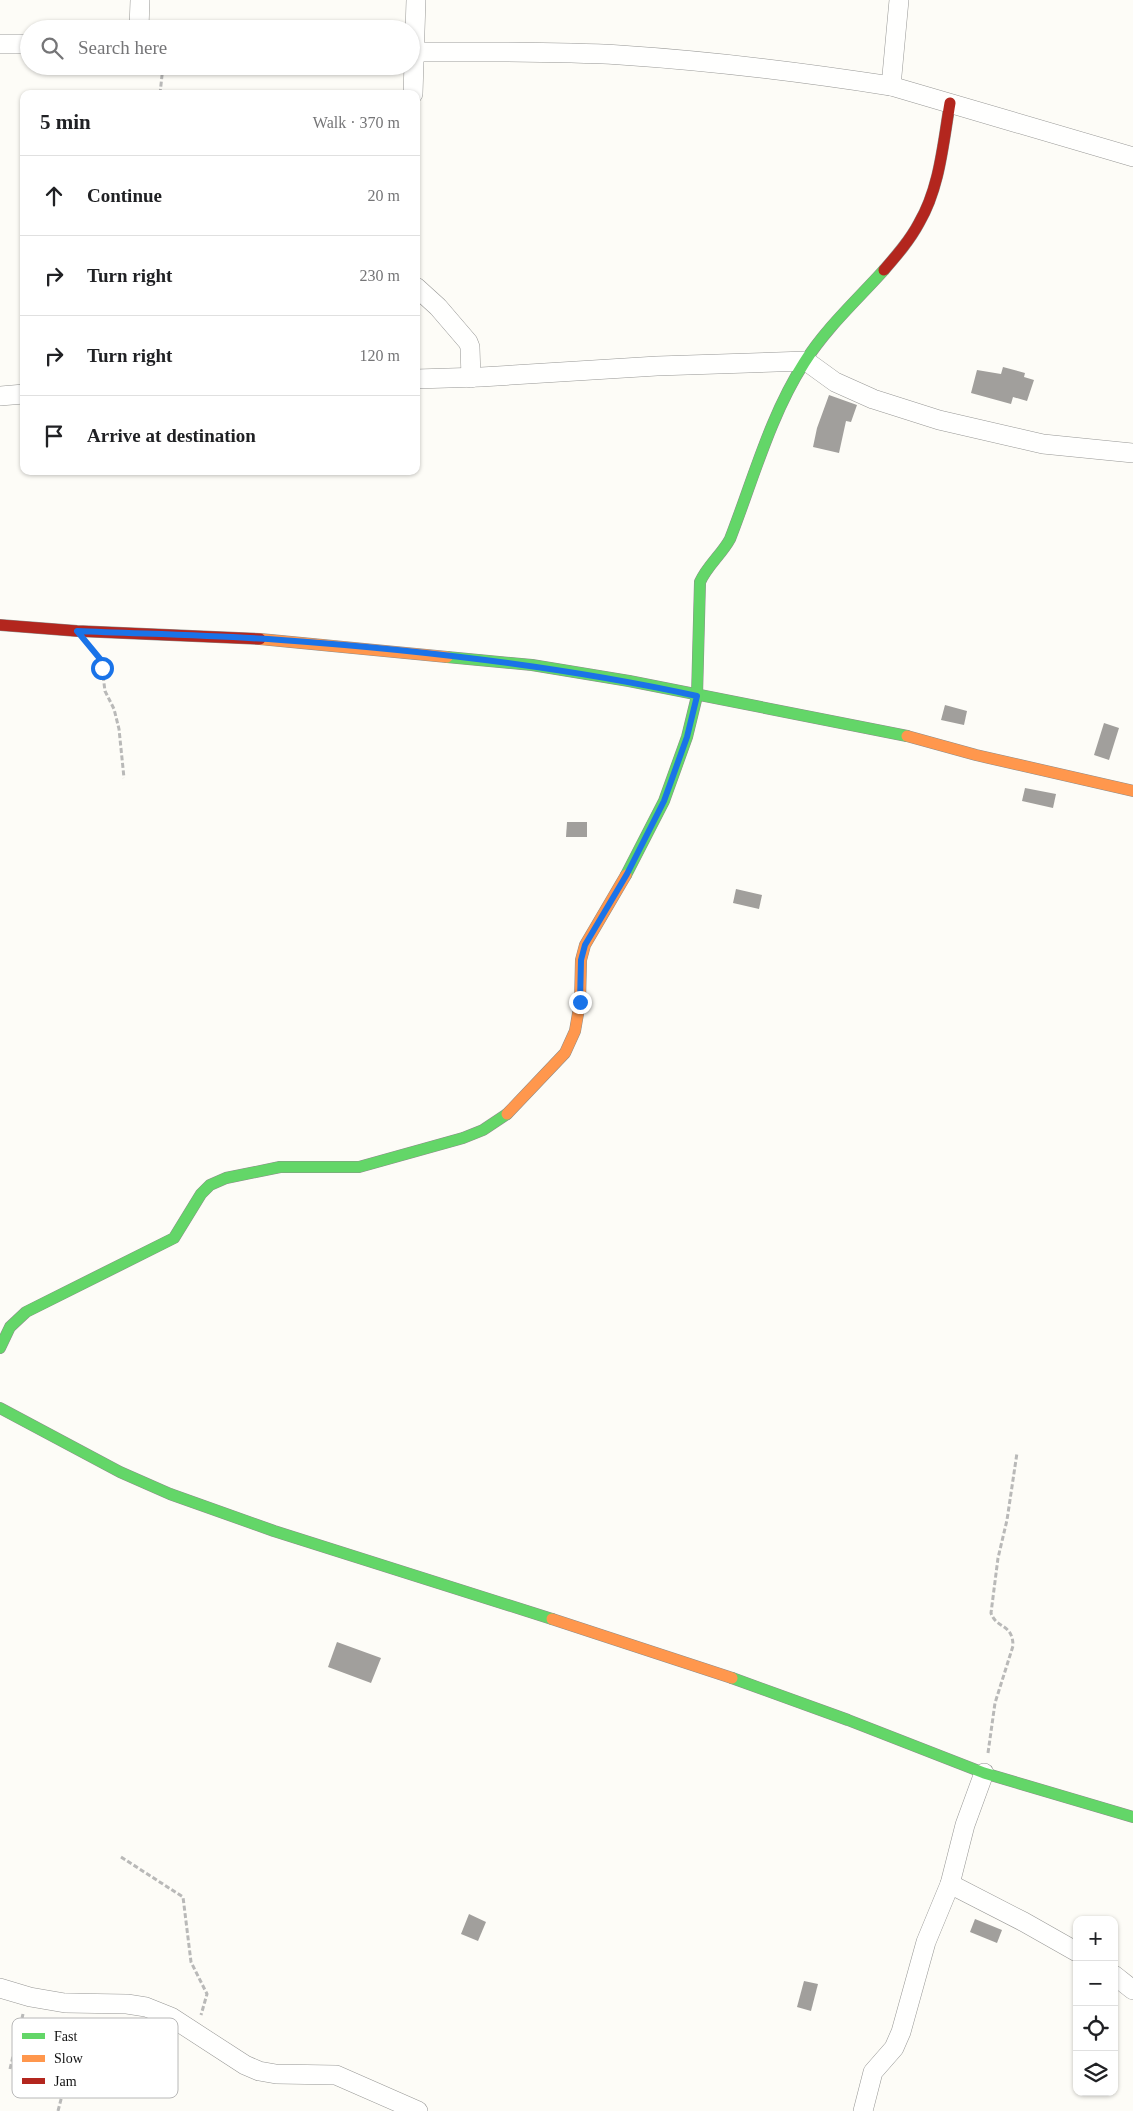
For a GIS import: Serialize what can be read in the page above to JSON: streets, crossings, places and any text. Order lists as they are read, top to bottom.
{
  "legend": ["Fast", "Slow", "Jam"],
  "page": {
    "search": "Search here",
    "heading": ["5 min", "Walk · 370 m"],
    "list": [
      ["Continue", "20 m"],
      ["Turn right", "230 m"],
      ["Turn right", "120 m"],
      "Arrive at destination"
    ],
    "map_buttons": ["+", "−"]
  }
}
